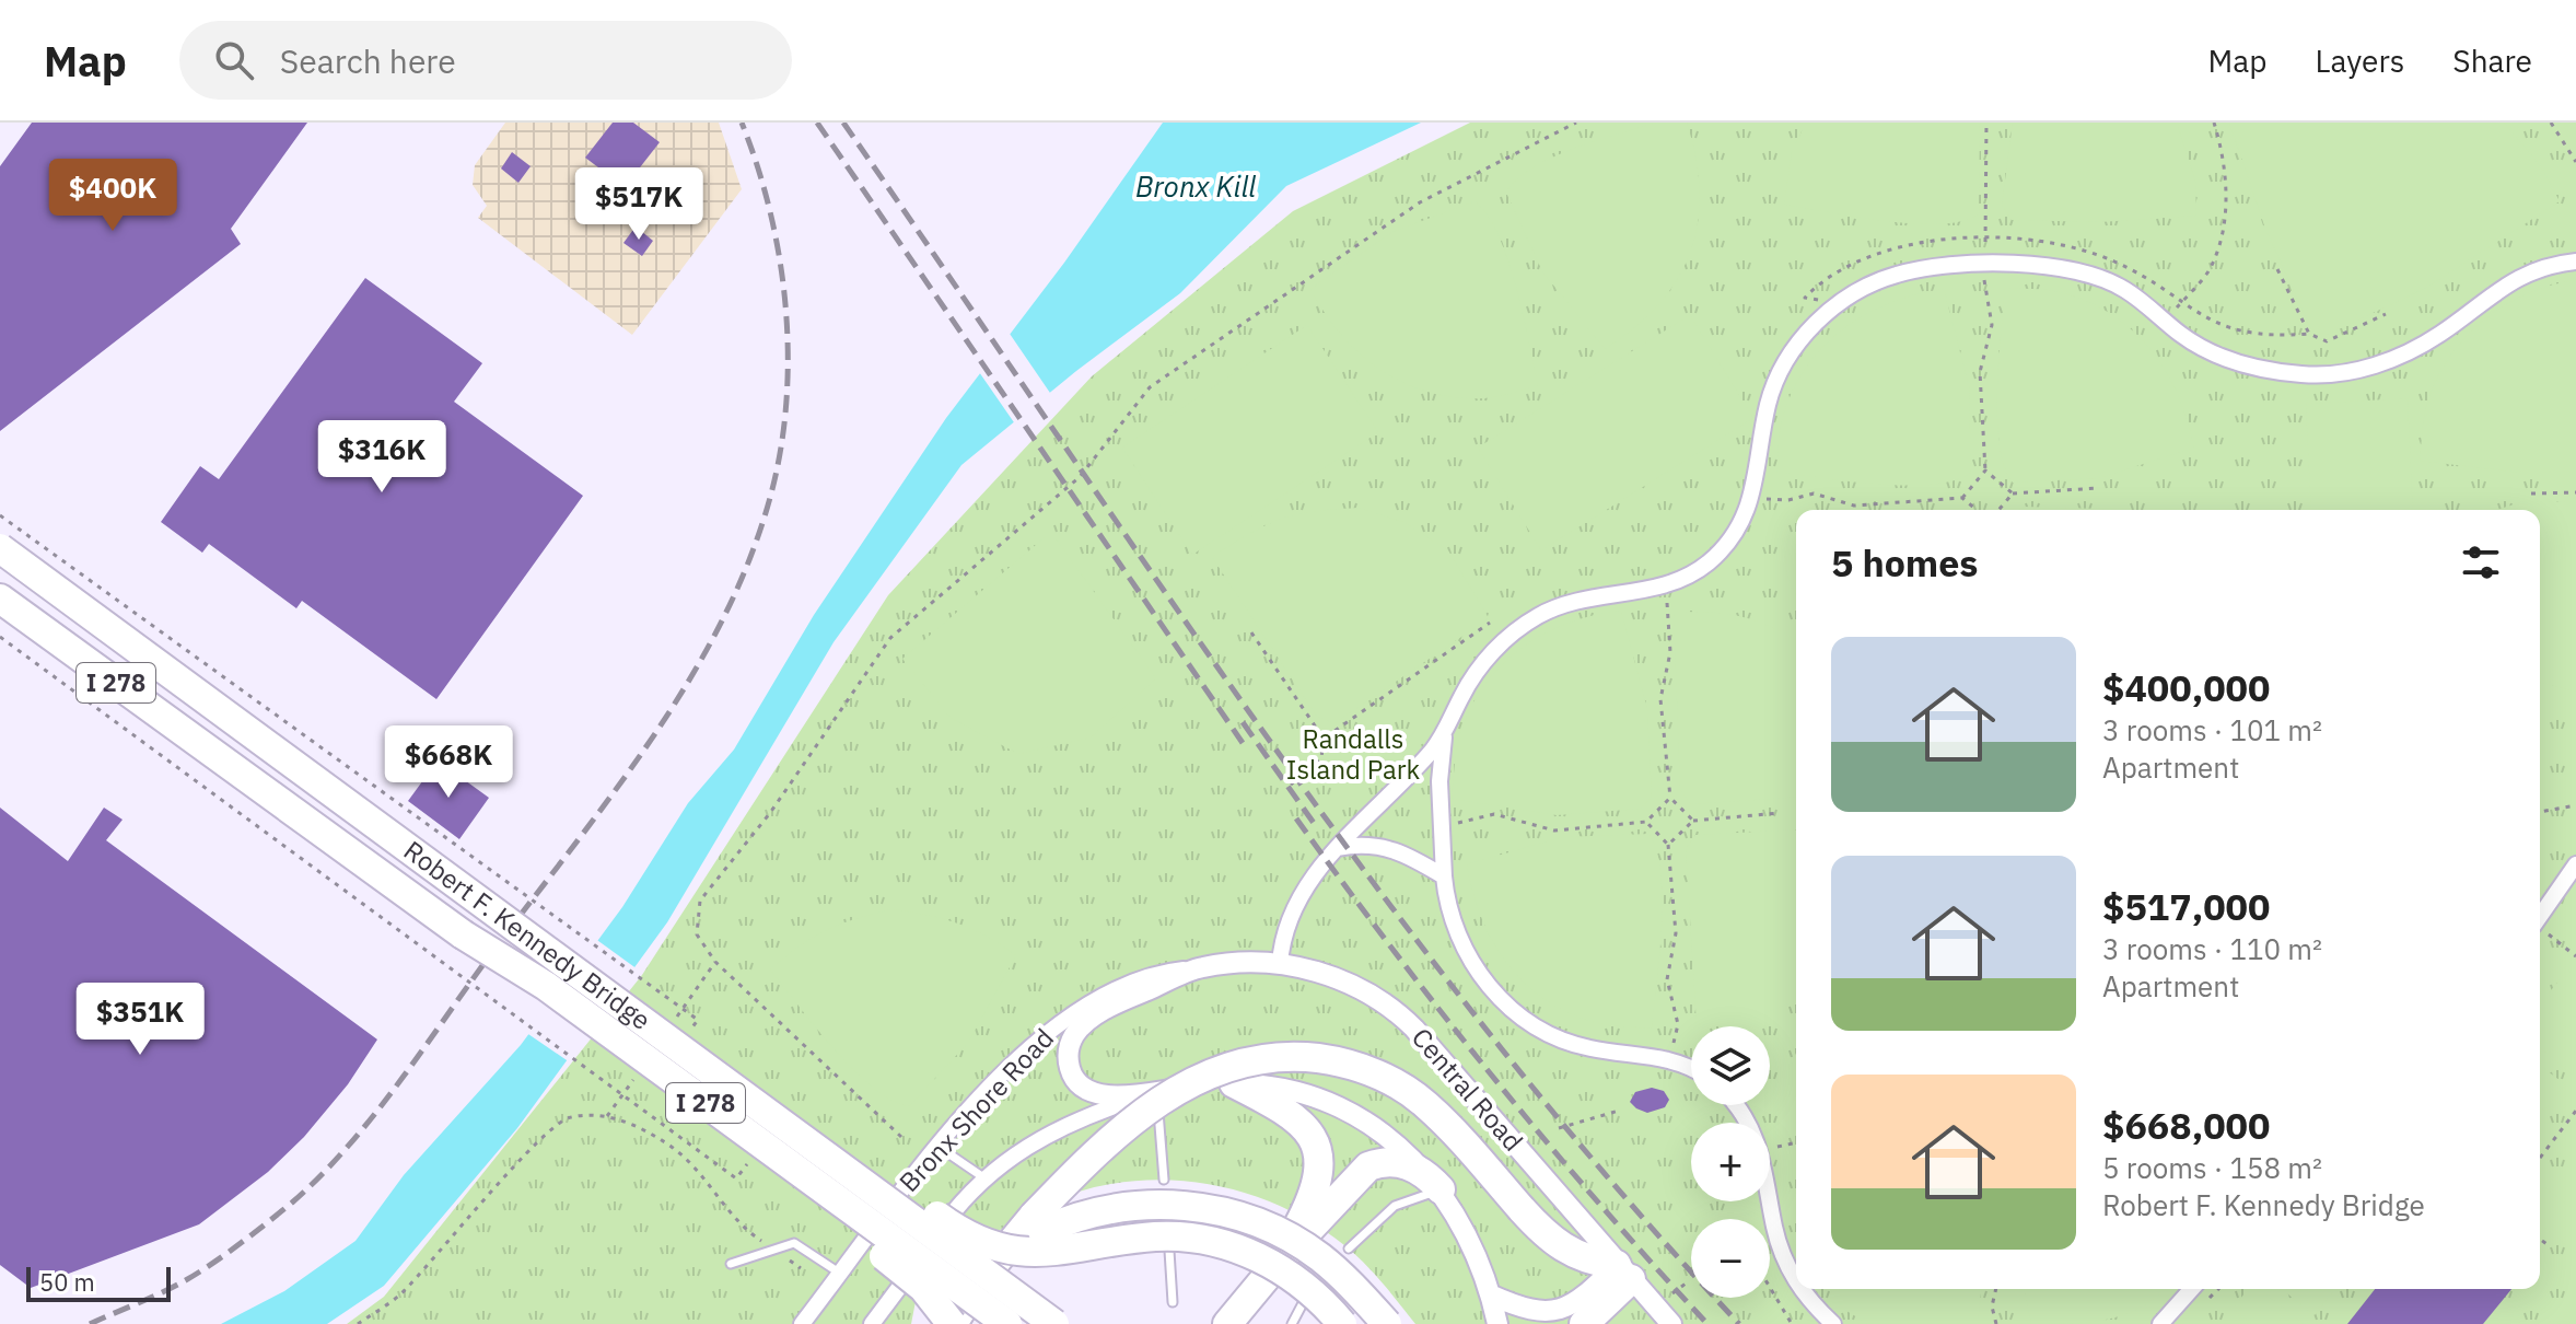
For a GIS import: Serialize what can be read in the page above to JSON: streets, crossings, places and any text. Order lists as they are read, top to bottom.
{
  "streets": {
    "highway": ["I 278", "Robert F. Kennedy Bridge"],
    "street": ["Central Road", "Bronx Shore Road"]
  },
  "crossings": [
    ["Central Road", "Bronx Shore Road"]
  ],
  "water": ["Bronx Kill"],
  "parks": ["Randalls Island Park"],
  "scale_bar": "50 m",
  "page": {
    "header": "Map",
    "search": "Search here",
    "nav": ["Map", "Layers", "Share"],
    "price": [
      "$400K",
      "$517K",
      "$316K",
      "$668K",
      "$351K"
    ],
    "heading": "5 homes",
    "list": [
      {
        "name": "$400,000",
        "note": "3 rooms · 101 m² · Apartment"
      },
      {
        "name": "$517,000",
        "note": "3 rooms · 110 m² · Apartment"
      },
      {
        "name": "$668,000",
        "note": "5 rooms · 158 m² · Robert F. Kennedy Bridge"
      }
    ],
    "map_buttons": ["+", "−"],
    "scale": "50 m"
  }
}
